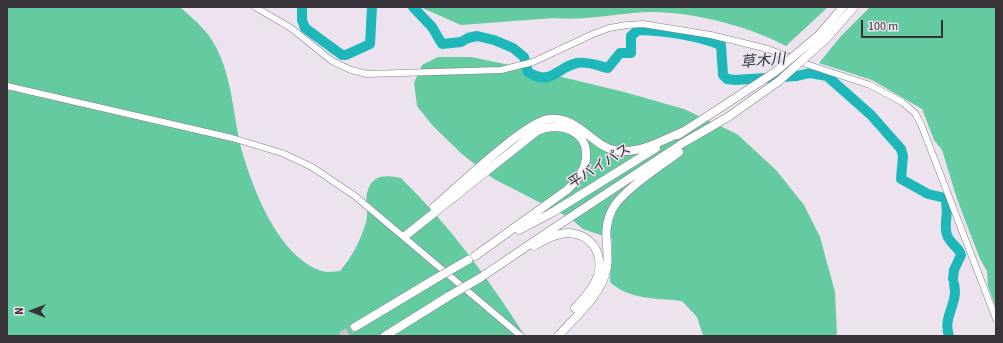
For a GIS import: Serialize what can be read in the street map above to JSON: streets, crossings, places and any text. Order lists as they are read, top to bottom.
{
  "streets": {
    "highway": ["平バイパス"]
  },
  "water": ["草木川"],
  "scale_bar": "100 m",
  "north": "left"
}
